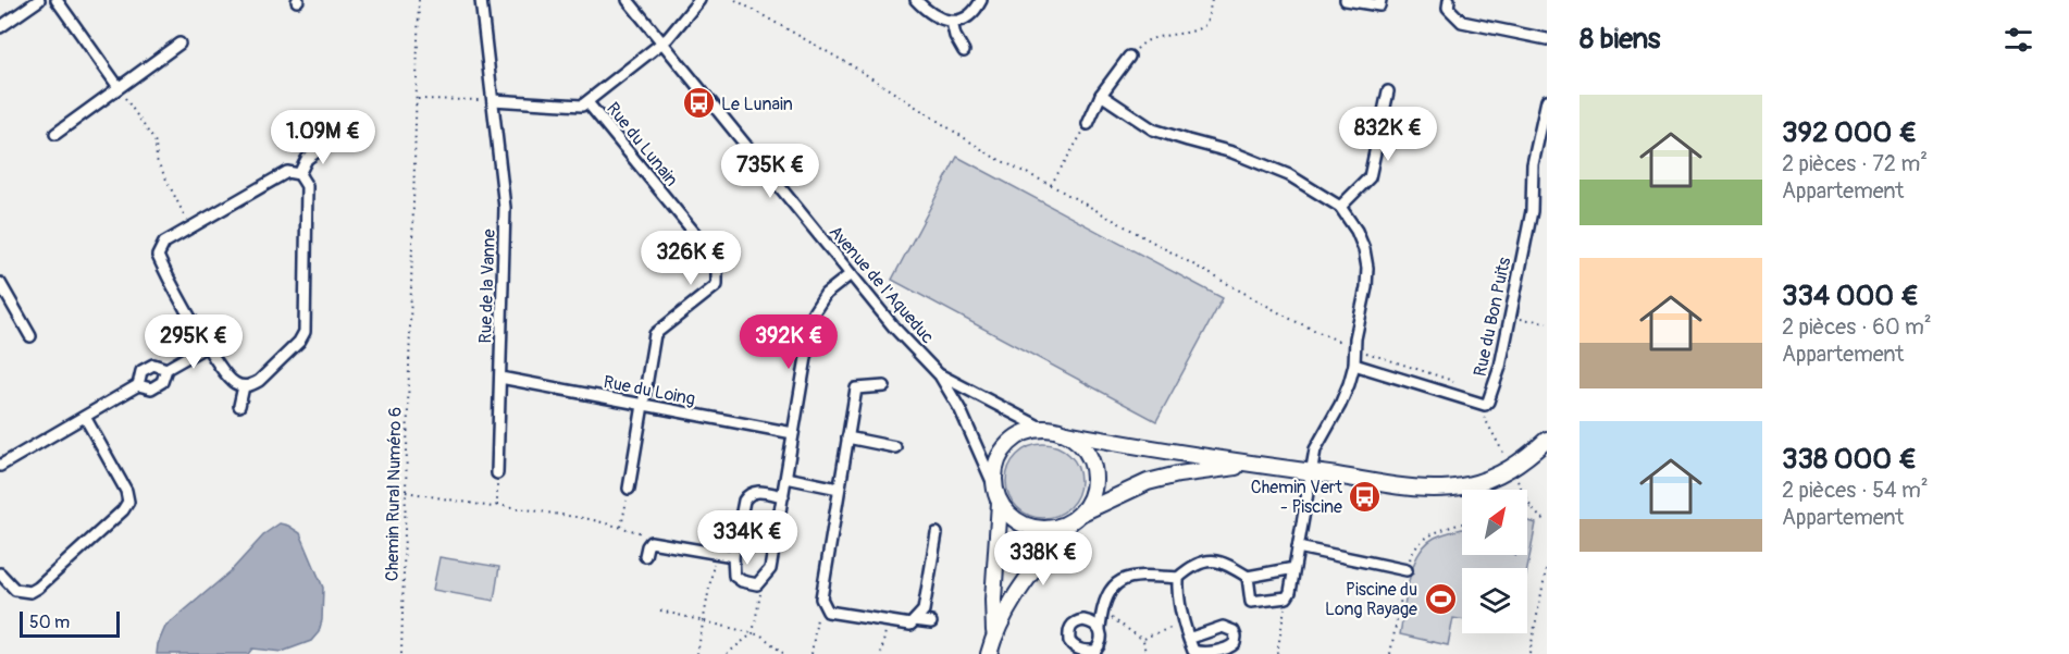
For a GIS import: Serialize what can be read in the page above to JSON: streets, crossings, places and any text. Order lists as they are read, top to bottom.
{
  "streets": {
    "street": [
      "Rue du Lunain",
      "Avenue de l'Aqueduc",
      "Rue de la Vanne",
      "Rue du Bon Puits",
      "Rue du Loing"
    ],
    "path": ["Chemin Rural Numéro 6"]
  },
  "crossings": [
    ["Rue du Lunain", "Avenue de l'Aqueduc"],
    ["Rue du Lunain", "Rue du Loing"],
    ["Rue de la Vanne", "Rue du Loing"]
  ],
  "places": {
    "bus stop": ["Le Lunain", "Chemin Vert - Piscine"],
    "sports": ["Piscine du Long Rayage"]
  },
  "scale_bar": "50 m",
  "north": "top right",
  "page": {
    "heading": "8 biens",
    "list": [
      {
        "name": "392 000 €",
        "note": "2 pièces · 72 m² · Appartement"
      },
      {
        "name": "334 000 €",
        "note": "2 pièces · 60 m² · Appartement"
      },
      {
        "name": "338 000 €",
        "note": "2 pièces · 54 m² · Appartement"
      }
    ],
    "price": [
      "832K €",
      "1.09M €",
      "735K €",
      "326K €",
      "295K €",
      "392K €",
      "334K €",
      "338K €"
    ],
    "scale": "50 m"
  }
}
